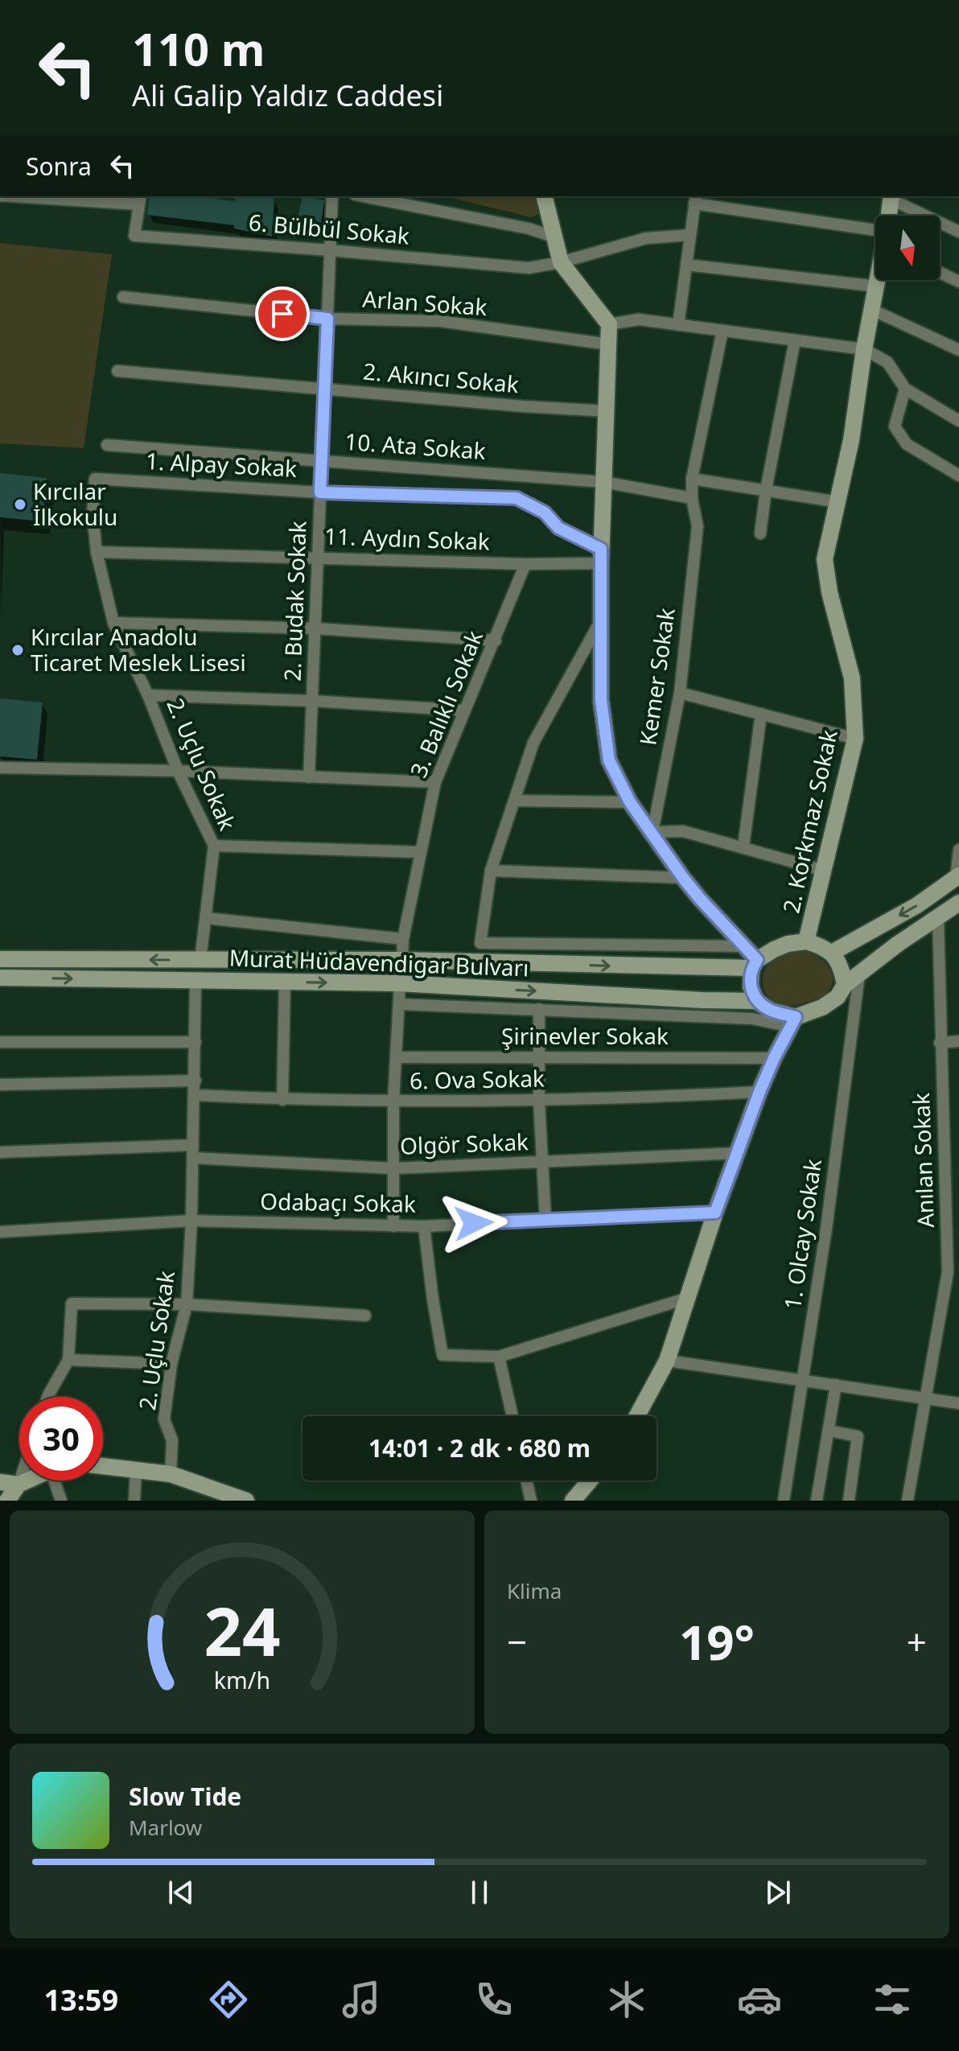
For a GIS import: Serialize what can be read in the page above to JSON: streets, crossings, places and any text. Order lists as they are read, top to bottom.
{
  "streets": {
    "main road": ["2. Korkmaz Sokak", "Murat Hüdavendigar Bulvarı"],
    "street": [
      "6. Bülbül Sokak",
      "Arlan Sokak",
      "2. Akıncı Sokak",
      "10. Ata Sokak",
      "1. Alpay Sokak",
      "11. Aydın Sokak",
      "2. Budak Sokak",
      "Kemer Sokak",
      "3. Balıklı Sokak",
      "2. Uçlu Sokak",
      "Şirinevler Sokak",
      "6. Ova Sokak",
      "Olgör Sokak",
      "Anılan Sokak",
      "Odabaçı Sokak",
      "1. Olcay Sokak"
    ]
  },
  "crossings": [
    ["6. Bülbül Sokak", "2. Budak Sokak"],
    ["Arlan Sokak", "2. Budak Sokak"],
    ["2. Akıncı Sokak", "2. Budak Sokak"],
    ["10. Ata Sokak", "2. Budak Sokak"],
    ["10. Ata Sokak", "Kemer Sokak"],
    ["1. Alpay Sokak", "11. Aydın Sokak"],
    ["1. Alpay Sokak", "2. Budak Sokak"],
    ["1. Alpay Sokak", "2. Uçlu Sokak"],
    ["11. Aydın Sokak", "2. Budak Sokak"],
    ["11. Aydın Sokak", "3. Balıklı Sokak"],
    ["11. Aydın Sokak", "2. Uçlu Sokak"],
    ["3. Balıklı Sokak", "Murat Hüdavendigar Bulvarı"],
    ["2. Uçlu Sokak", "Murat Hüdavendigar Bulvarı"],
    ["2. Uçlu Sokak", "6. Ova Sokak"],
    ["2. Uçlu Sokak", "Olgör Sokak"],
    ["2. Uçlu Sokak", "Odabaçı Sokak"],
    ["2. Korkmaz Sokak", "Murat Hüdavendigar Bulvarı"]
  ],
  "places": ["Kırcılar İlkokulu", "Kırcılar Anadolu Ticaret Meslek Lisesi"],
  "north": "bottom",
  "page": {
    "turn": ["110 m", "Ali Galip Yaldız Caddesi"],
    "then": "Sonra",
    "limit": "30",
    "trip": "14:01 · 2 dk · 680 m",
    "tile": "Klima",
    "heat": ["−", "19°", "+"],
    "song": ["Slow Tide", "Marlow"],
    "tabs": "13:59",
    "gauge": ["24", "km/h"]
  }
}
